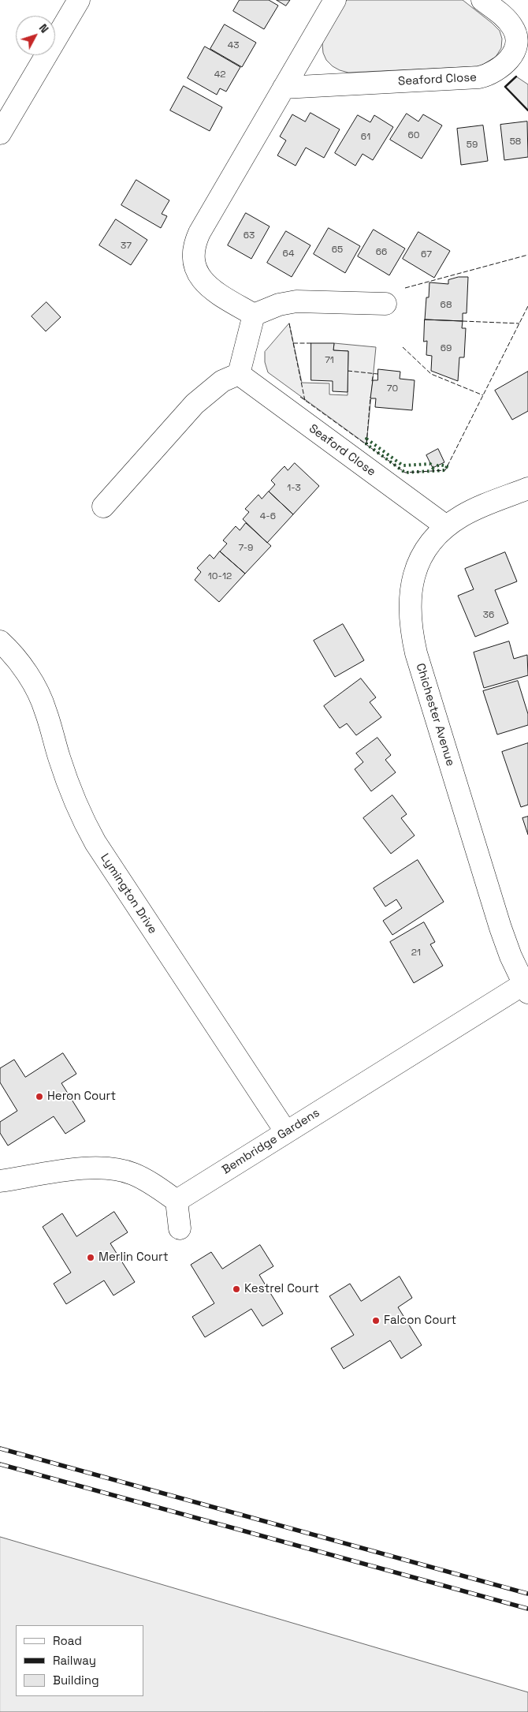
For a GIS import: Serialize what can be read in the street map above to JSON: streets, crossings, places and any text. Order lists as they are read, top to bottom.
{
  "streets": {
    "street": [
      "Seaford Close",
      "Chichester Avenue",
      "Lymington Drive",
      "Bembridge Gardens"
    ]
  },
  "crossings": [
    ["Seaford Close", "Chichester Avenue"],
    ["Chichester Avenue", "Bembridge Gardens"],
    ["Lymington Drive", "Bembridge Gardens"]
  ],
  "places": [
    "Heron Court",
    "Merlin Court",
    "Kestrel Court",
    "Falcon Court"
  ],
  "house_numbers": [
    "43",
    "42",
    "60",
    "61",
    "58",
    "59",
    "63",
    "37",
    "65",
    "66",
    "64",
    "67",
    "68",
    "69",
    "71",
    "70",
    "1-3",
    "4-6",
    "7-9",
    "10-12",
    "36",
    "21"
  ],
  "legend": ["Road", "Railway", "Building"],
  "north": "top right"
}
